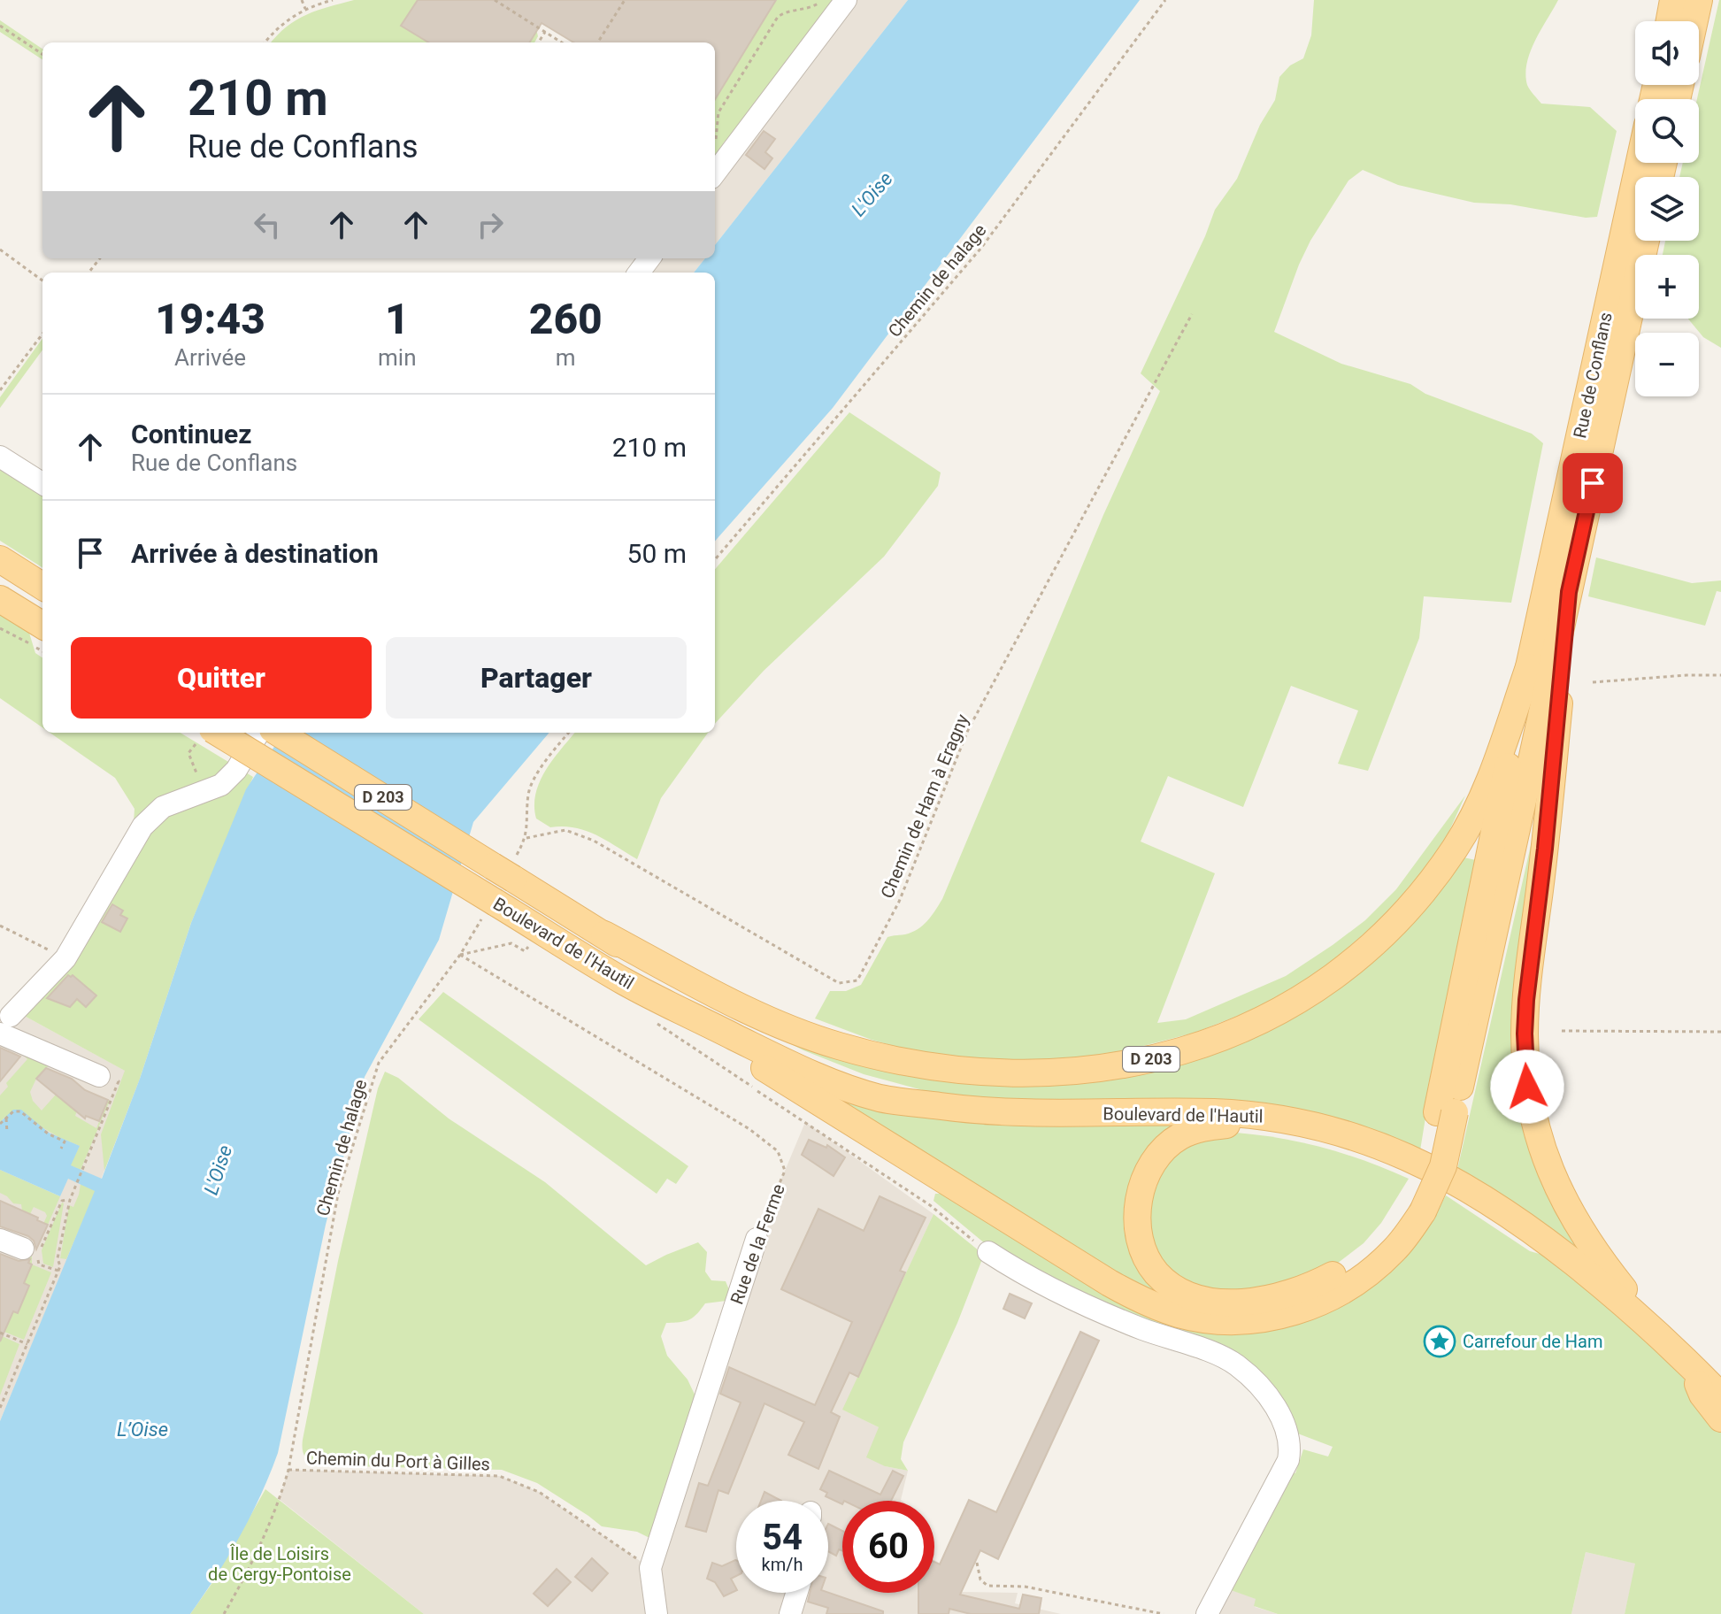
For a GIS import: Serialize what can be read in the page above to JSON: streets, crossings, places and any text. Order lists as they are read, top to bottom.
{
  "streets": {
    "main road": ["Rue de Conflans", "D 203", "Boulevard de l'Hautil"],
    "street": ["Rue de la Ferme"],
    "path": ["Chemin de halage", "Chemin de Ham à Eragny", "Chemin du Port à Gilles"]
  },
  "crossings": [
    ["Chemin de halage", "Boulevard de l'Hautil"],
    ["Chemin de halage", "Rue de la Ferme"],
    ["Chemin de halage", "Chemin du Port à Gilles"],
    ["Rue de Conflans", "D 203"],
    ["D 203", "Boulevard de l'Hautil"],
    ["Rue de la Ferme", "Chemin du Port à Gilles"]
  ],
  "water": ["L'Oise", "L’Oise"],
  "parks": ["Île de Loisirs de Cergy-Pontoise"],
  "places": {
    "place": ["Carrefour de Ham"]
  },
  "page": {
    "map_buttons": ["+", "−"],
    "turn": ["210 m", "Rue de Conflans"],
    "eta": [
      "19:43",
      "Arrivée",
      "1",
      "min",
      "260",
      "m"
    ],
    "list": [
      {
        "name": "Continuez",
        "note": "Rue de Conflans",
        "value": "210 m"
      },
      {
        "name": "Arrivée à destination",
        "value": "50 m"
      }
    ],
    "buttons": ["Quitter", "Partager"],
    "speed": "54 km/h",
    "limit": "60"
  }
}
